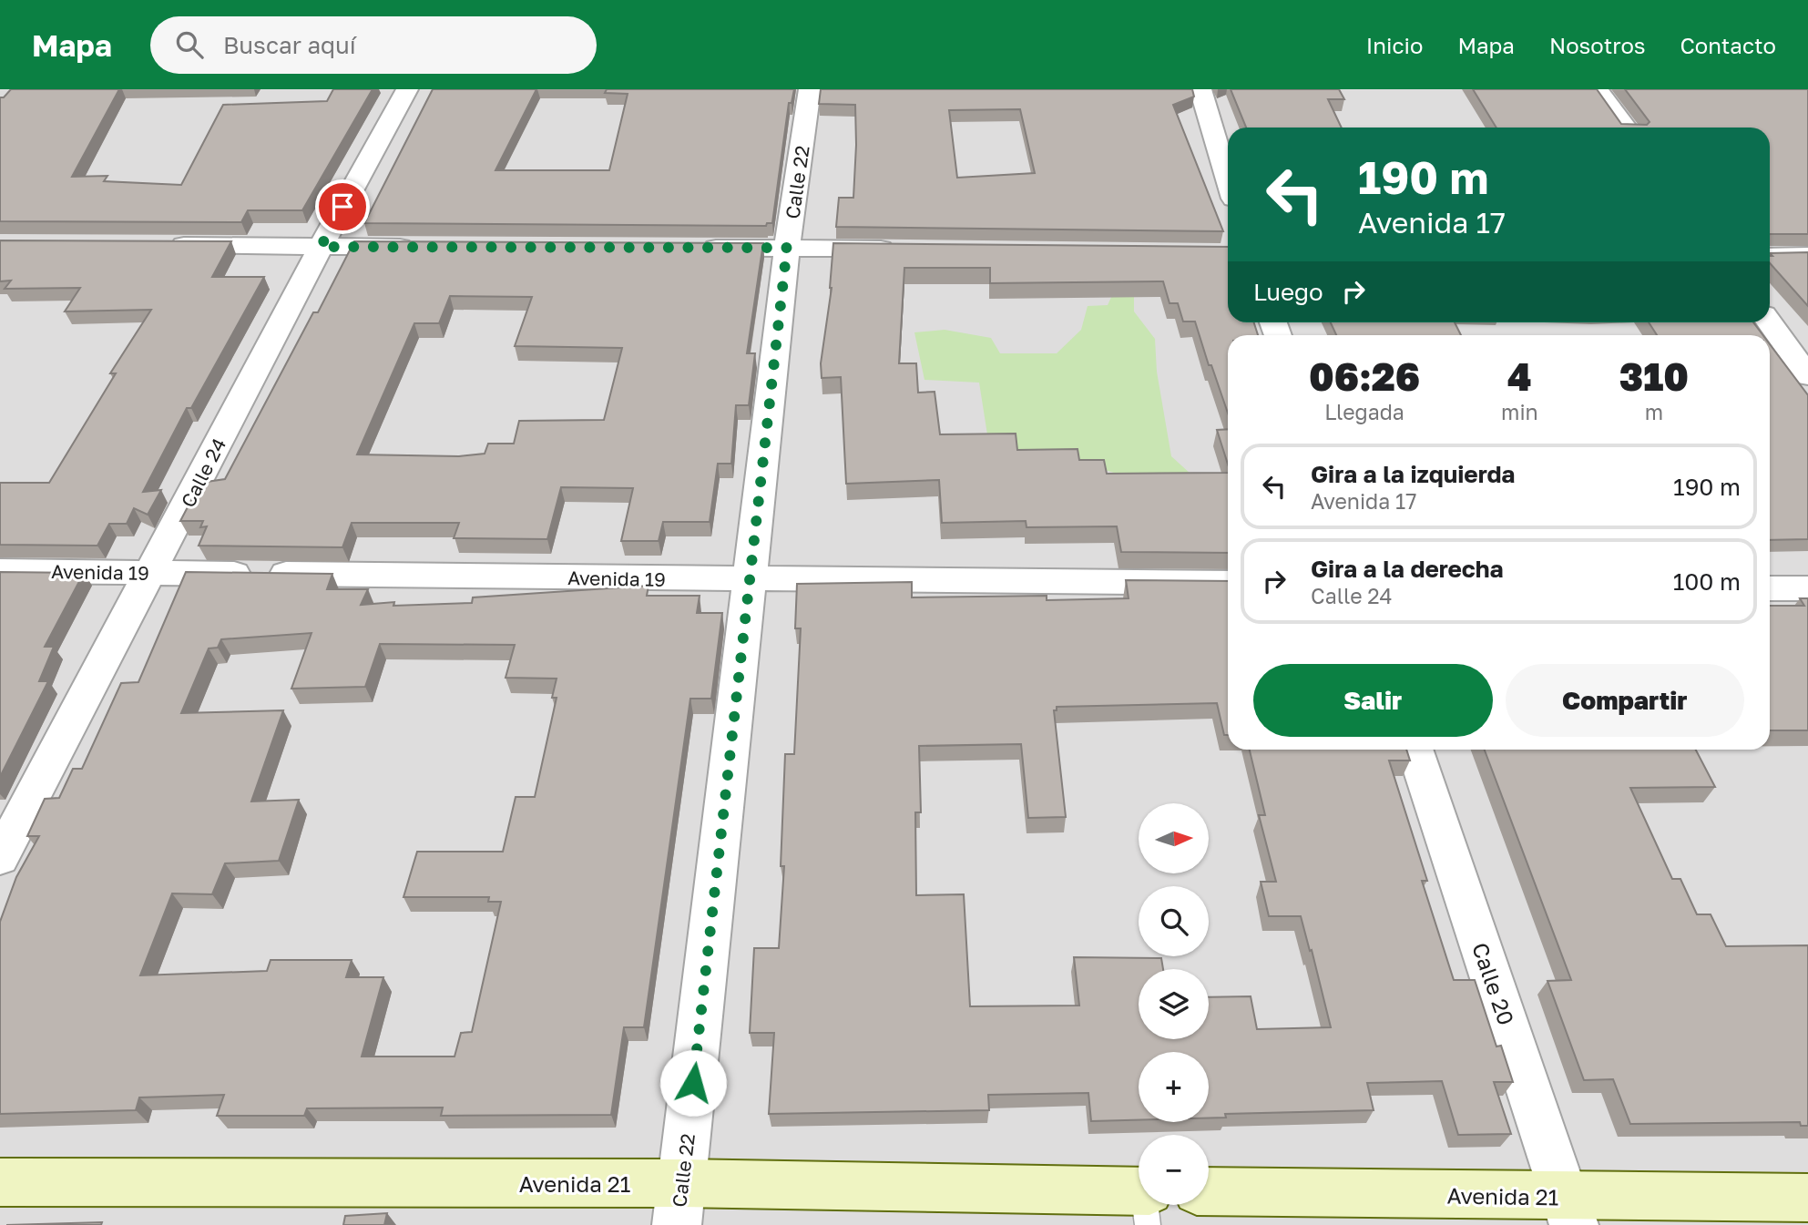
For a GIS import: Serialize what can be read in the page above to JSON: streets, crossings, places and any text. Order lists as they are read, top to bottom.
{
  "streets": {
    "main road": ["Avenida 21"],
    "street": [
      "Calle 22",
      "Calle 24",
      "Avenida 19",
      "Calle 20"
    ]
  },
  "crossings": [
    ["Calle 22", "Avenida 19"],
    ["Calle 22", "Avenida 21"],
    ["Calle 24", "Avenida 19"],
    ["Calle 20", "Avenida 21"]
  ],
  "north": "right",
  "page": {
    "header": "Mapa",
    "search": "Buscar aquí",
    "nav": [
      "Inicio",
      "Mapa",
      "Nosotros",
      "Contacto"
    ],
    "turn": ["190 m", "Avenida 17"],
    "then": "Luego",
    "eta": [
      "06:26",
      "Llegada",
      "4",
      "min",
      "310",
      "m"
    ],
    "list": [
      {
        "name": "Gira a la izquierda",
        "note": "Avenida 17",
        "value": "190 m"
      },
      {
        "name": "Gira a la derecha",
        "note": "Calle 24",
        "value": "100 m"
      }
    ],
    "buttons": ["Salir", "Compartir"],
    "map_buttons": ["+", "−"]
  }
}
